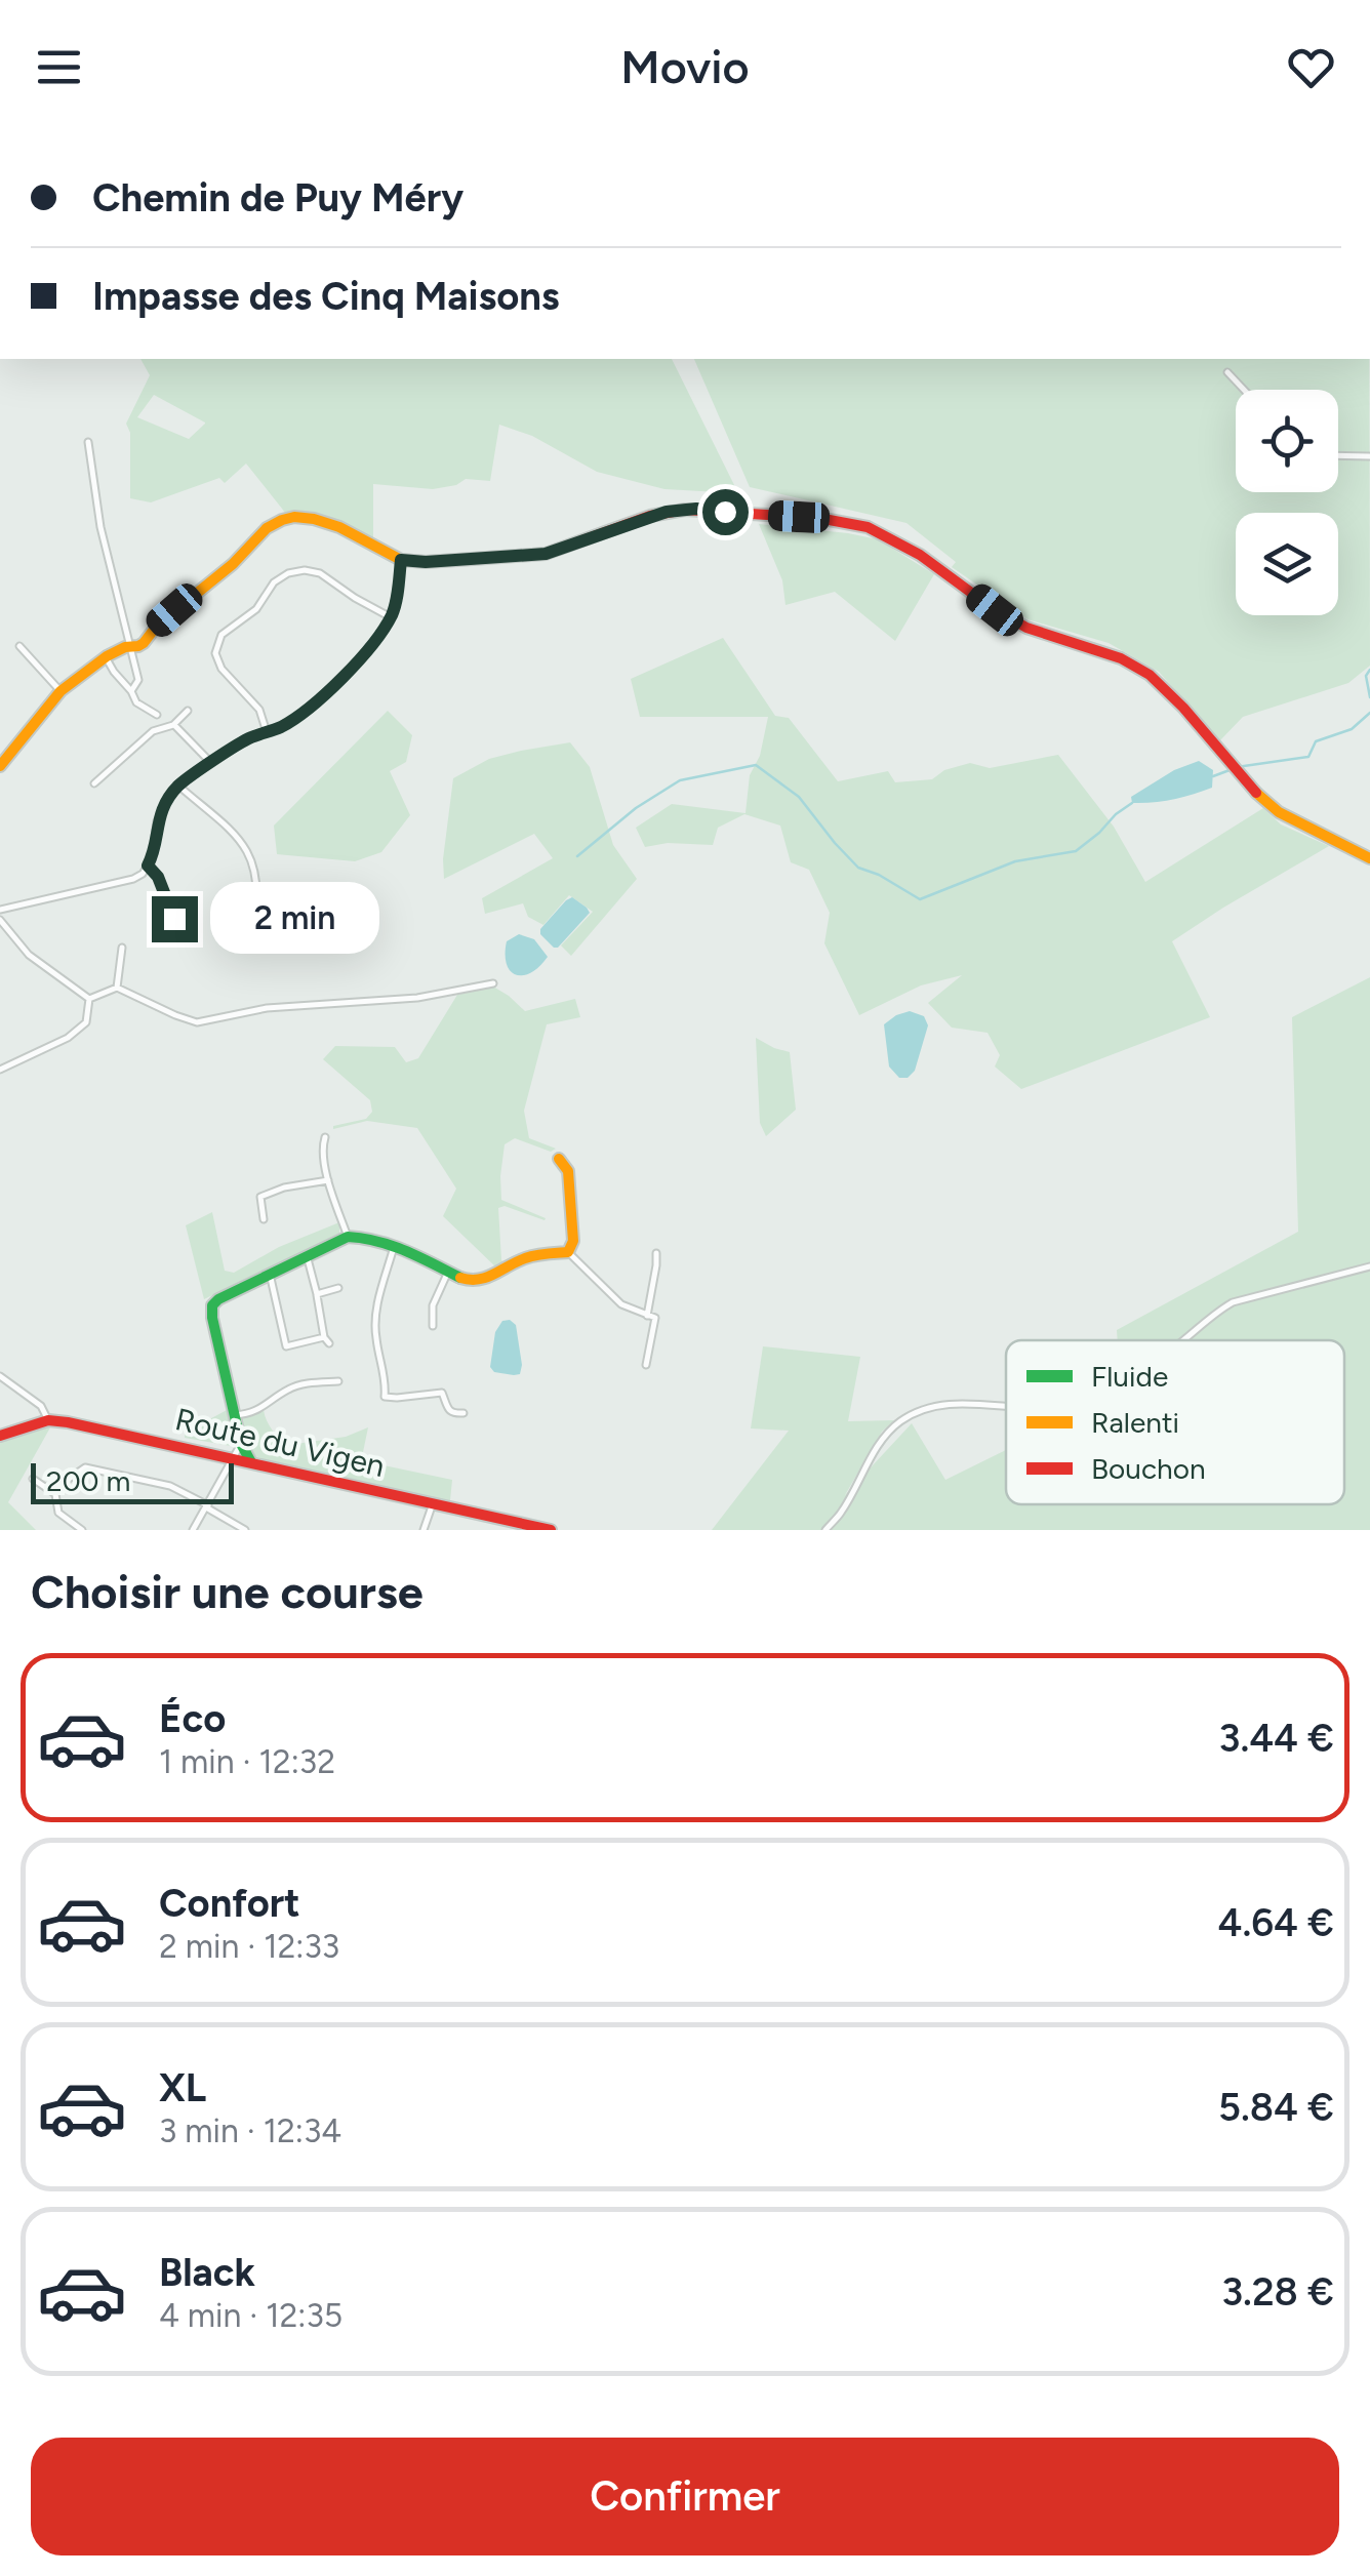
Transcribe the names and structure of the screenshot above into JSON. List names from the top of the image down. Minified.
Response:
{"streets":{"street":["Route du Vigen"]},"legend":["Fluide","Ralenti","Bouchon"],"scale_bar":"200 m","page":{"header":"Movio","banner":["Chemin de Puy Méry","Impasse des Cinq Maisons"],"bubble":"2 min","scale":"200 m","heading":"Choisir une course","list":[{"name":"Éco","note":"1 min · 12:32","value":"3.44 €"},{"name":"Confort","note":"2 min · 12:33","value":"4.64 €"},{"name":"XL","note":"3 min · 12:34","value":"5.84 €"},{"name":"Black","note":"4 min · 12:35","value":"3.28 €"}],"buttons":"Confirmer"}}
